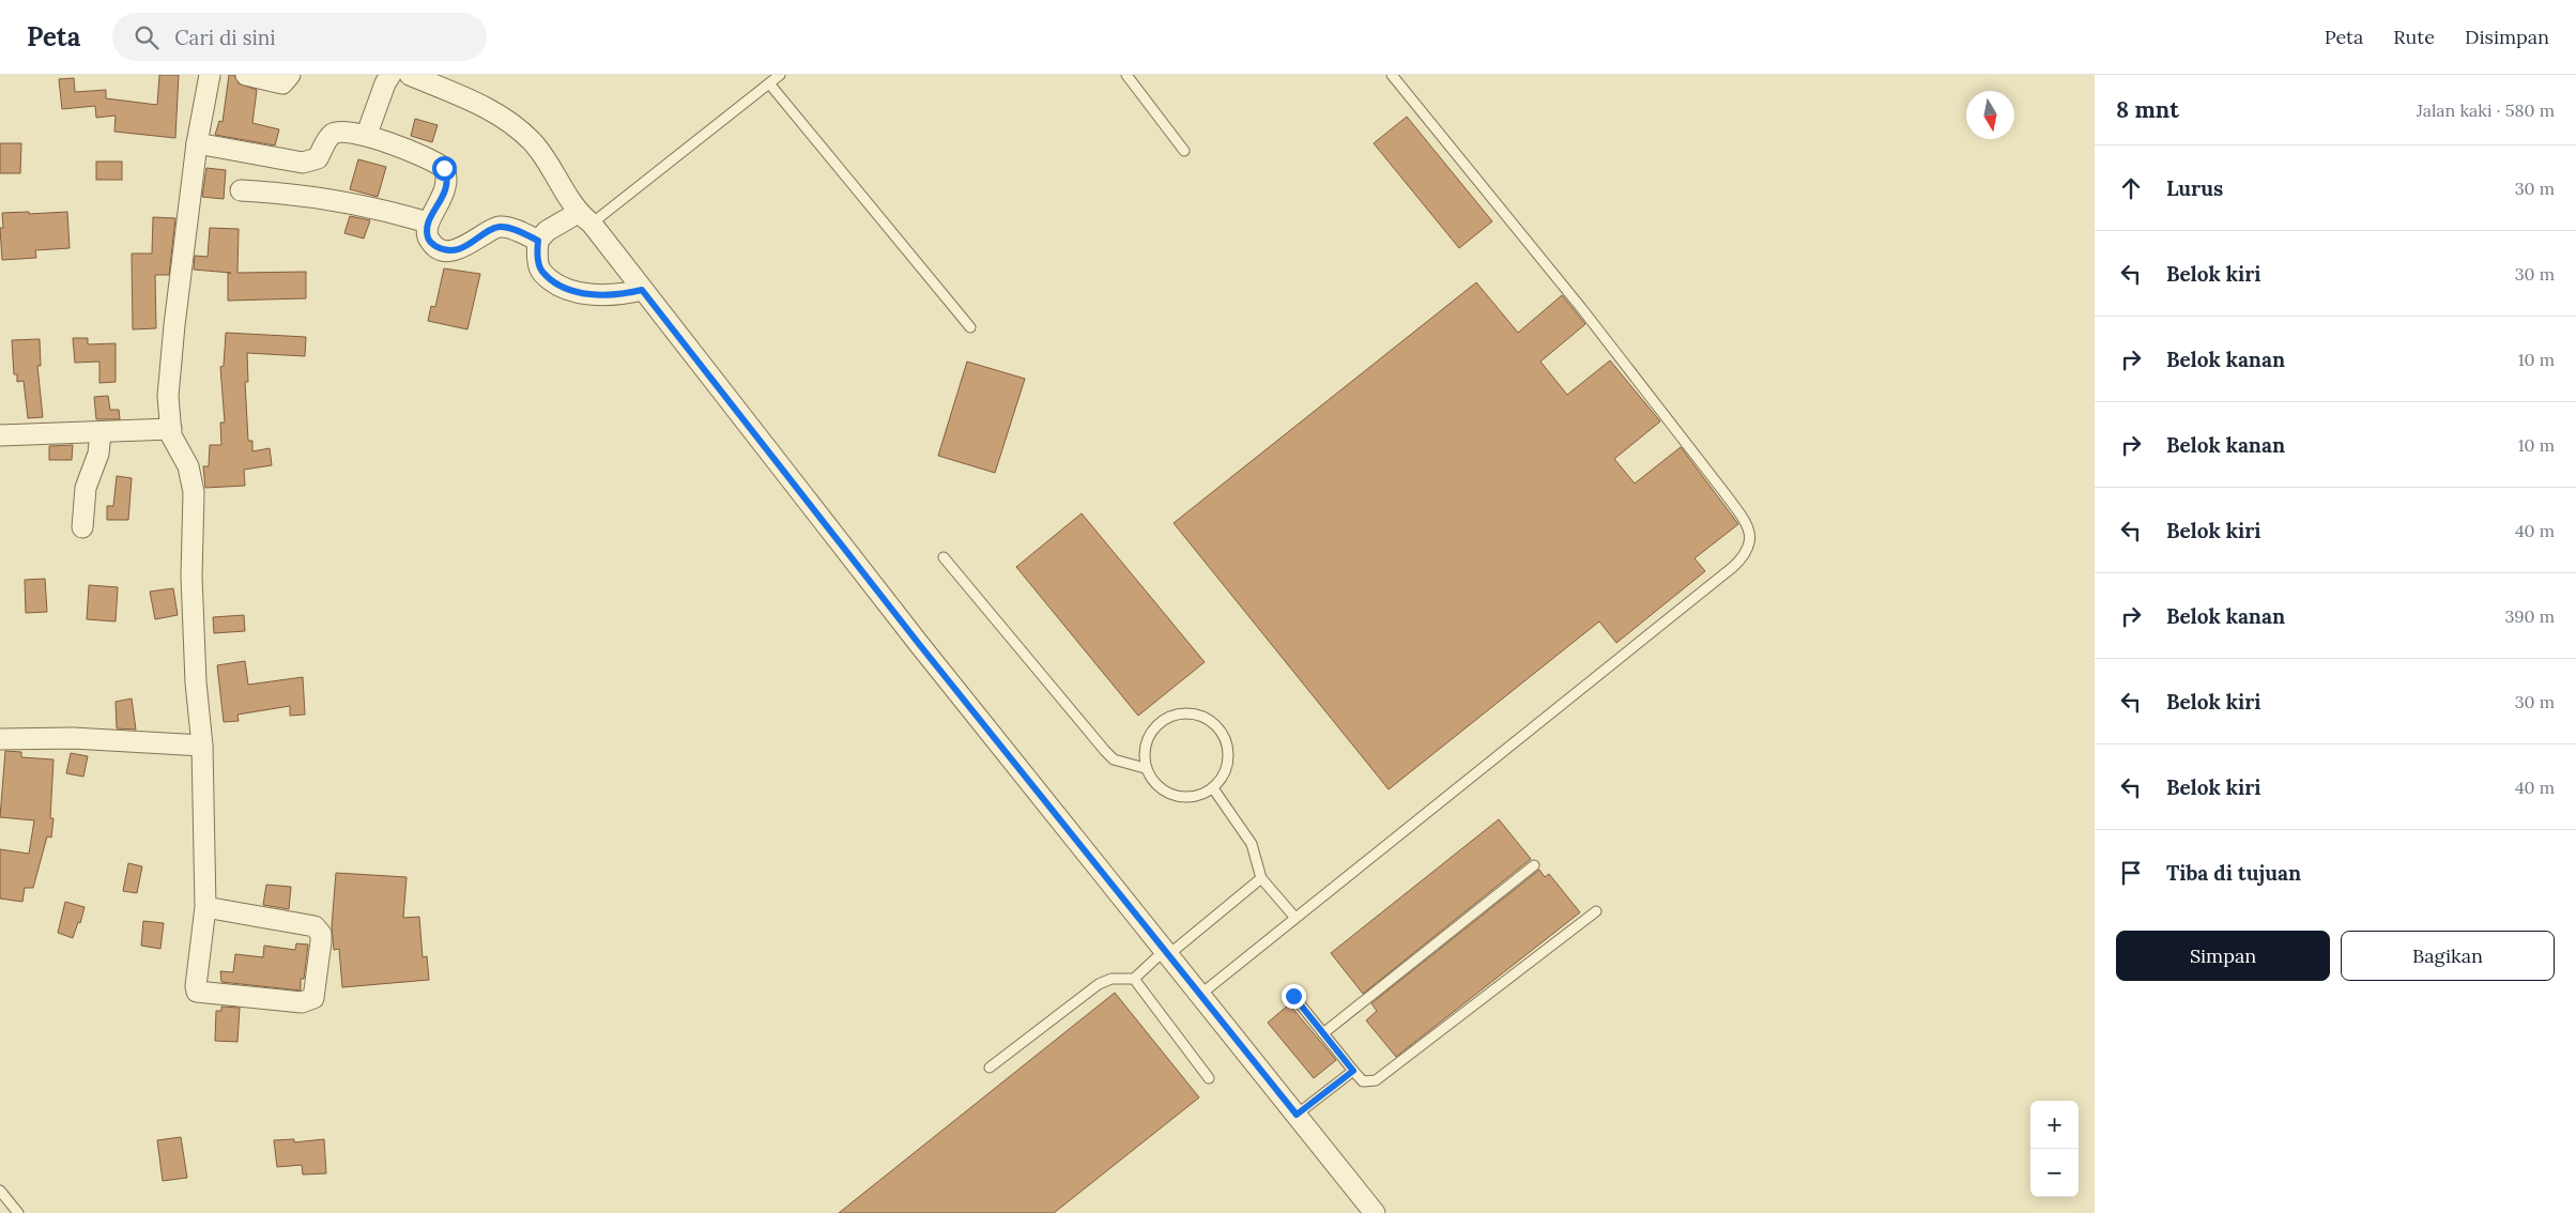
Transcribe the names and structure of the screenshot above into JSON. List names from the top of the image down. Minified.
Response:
{"north":"bottom","page":{"header":"Peta","search":"Cari di sini","nav":["Peta","Rute","Disimpan"],"heading":["8 mnt","Jalan kaki · 580 m"],"list":[["Lurus","30 m"],["Belok kiri","30 m"],["Belok kanan","10 m"],["Belok kanan","10 m"],["Belok kiri","40 m"],["Belok kanan","390 m"],["Belok kiri","30 m"],["Belok kiri","40 m"],"Tiba di tujuan"],"buttons":["Simpan","Bagikan"],"map_buttons":["+","−"]}}
